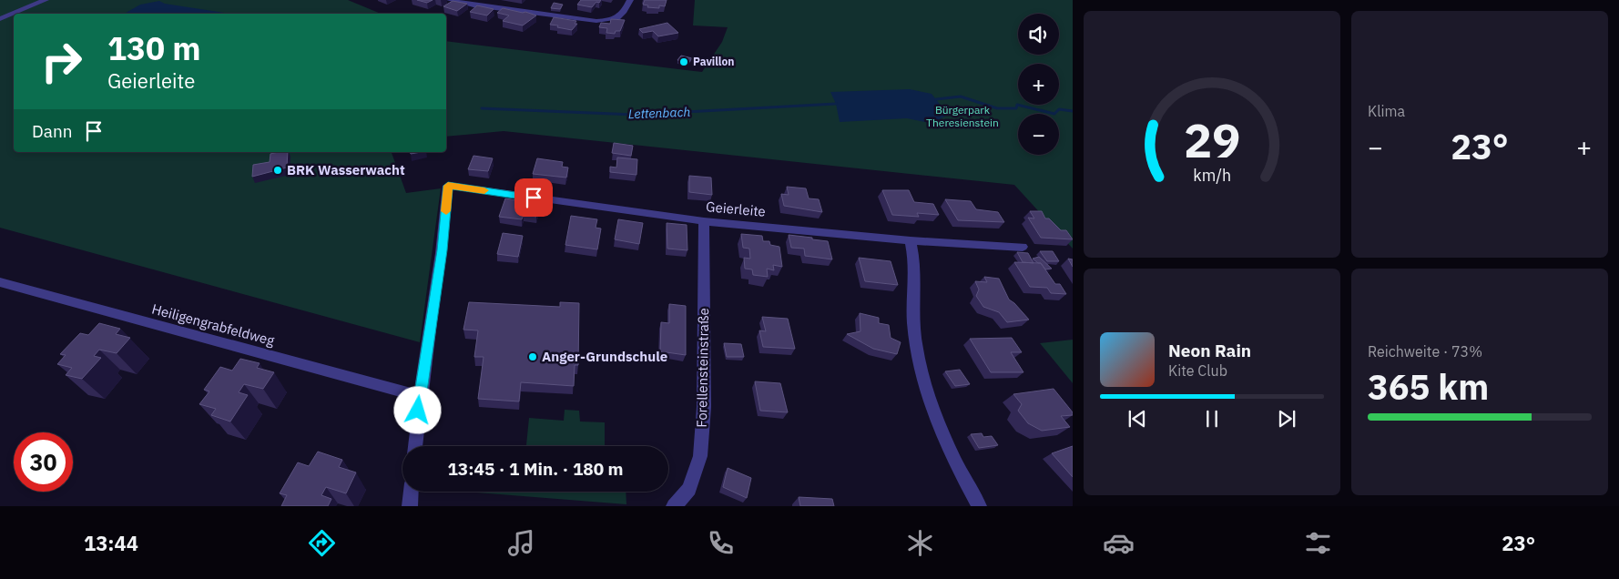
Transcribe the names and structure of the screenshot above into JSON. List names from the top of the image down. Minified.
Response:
{"streets":{"street":["Geierleite","Heiligengrabfeldweg","Forellensteinstraße"]},"crossings":[["Geierleite","Heiligengrabfeldweg"],["Geierleite","Forellensteinstraße"]],"water":["Lettenbach"],"parks":["Bürgerpark Theresienstein"],"places":["Pavillon","BRK Wasserwacht","Anger-Grundschule"],"page":{"tile":["Klima",["Reichweite · 73%","365 km"]],"map_buttons":["+","−"],"turn":["130 m","Geierleite"],"then":"Dann","heat":["−","23°","+"],"song":["Neon Rain","Kite Club"],"limit":"30","trip":"13:45 · 1 Min. · 180 m","tabs":["13:44","23°"],"gauge":["29","km/h"]}}
